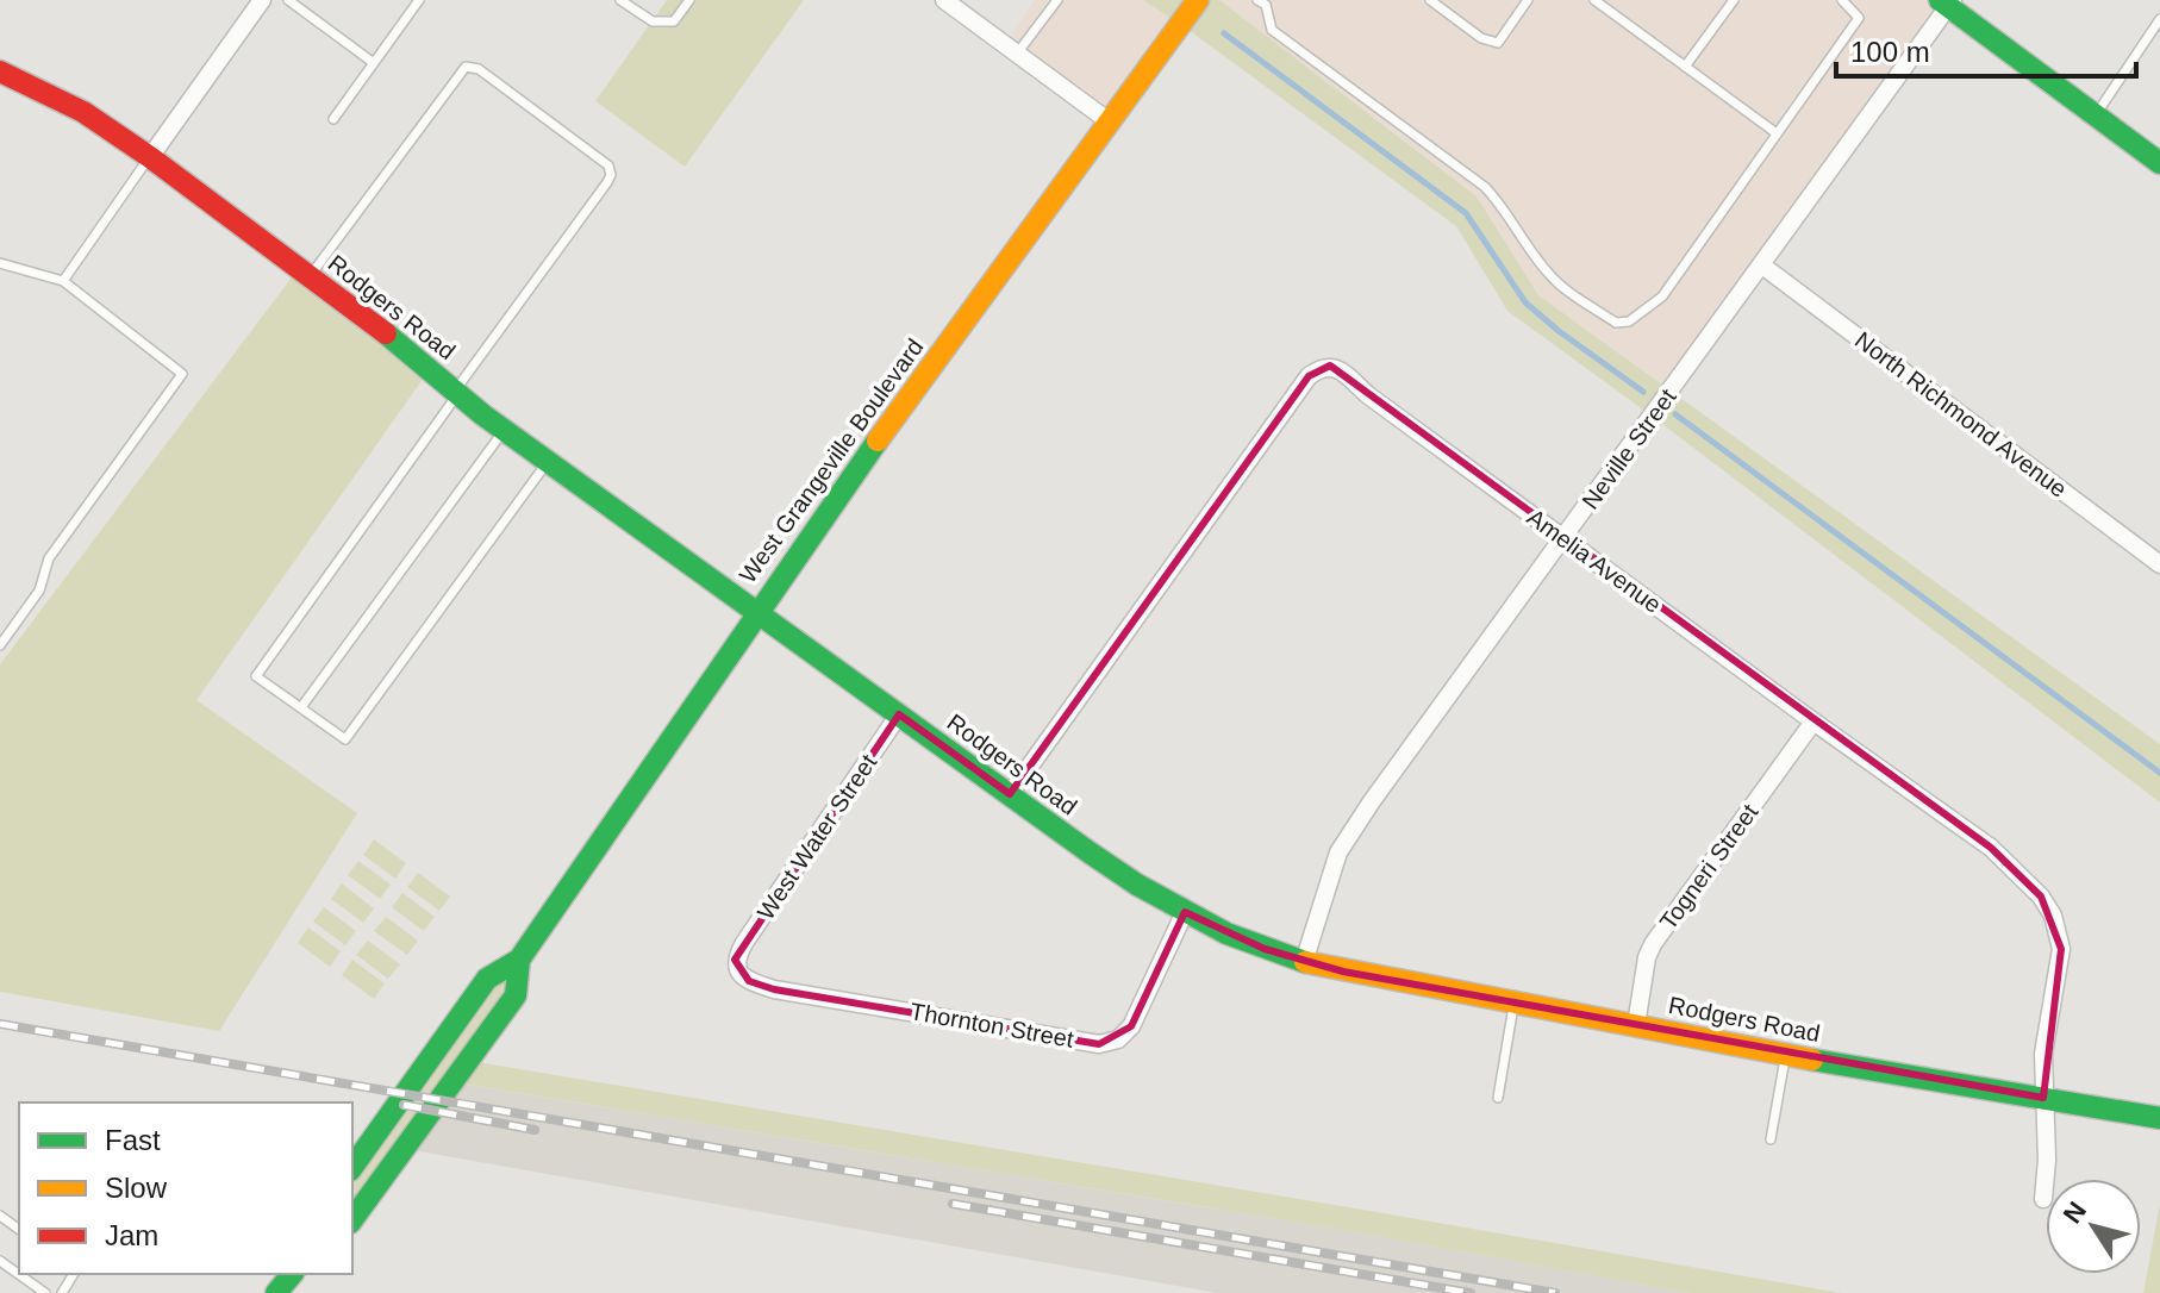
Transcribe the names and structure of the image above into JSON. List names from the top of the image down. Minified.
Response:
{"streets":{"street":["Rodgers Road","North Richmond Avenue","Neville Street","West Grangeville Boulevard","Amelia Avenue","West Water Street","Togneri Street","Thornton Street"]},"crossings":[["Rodgers Road","Neville Street"],["Rodgers Road","West Grangeville Boulevard"],["Rodgers Road","Amelia Avenue"],["Rodgers Road","West Water Street"],["Rodgers Road","Togneri Street"],["Rodgers Road","Thornton Street"],["North Richmond Avenue","Neville Street"],["Neville Street","Amelia Avenue"],["Amelia Avenue","Togneri Street"],["West Water Street","Thornton Street"]],"legend":["Fast","Slow","Jam"],"scale_bar":"100 m","north":"top left"}
